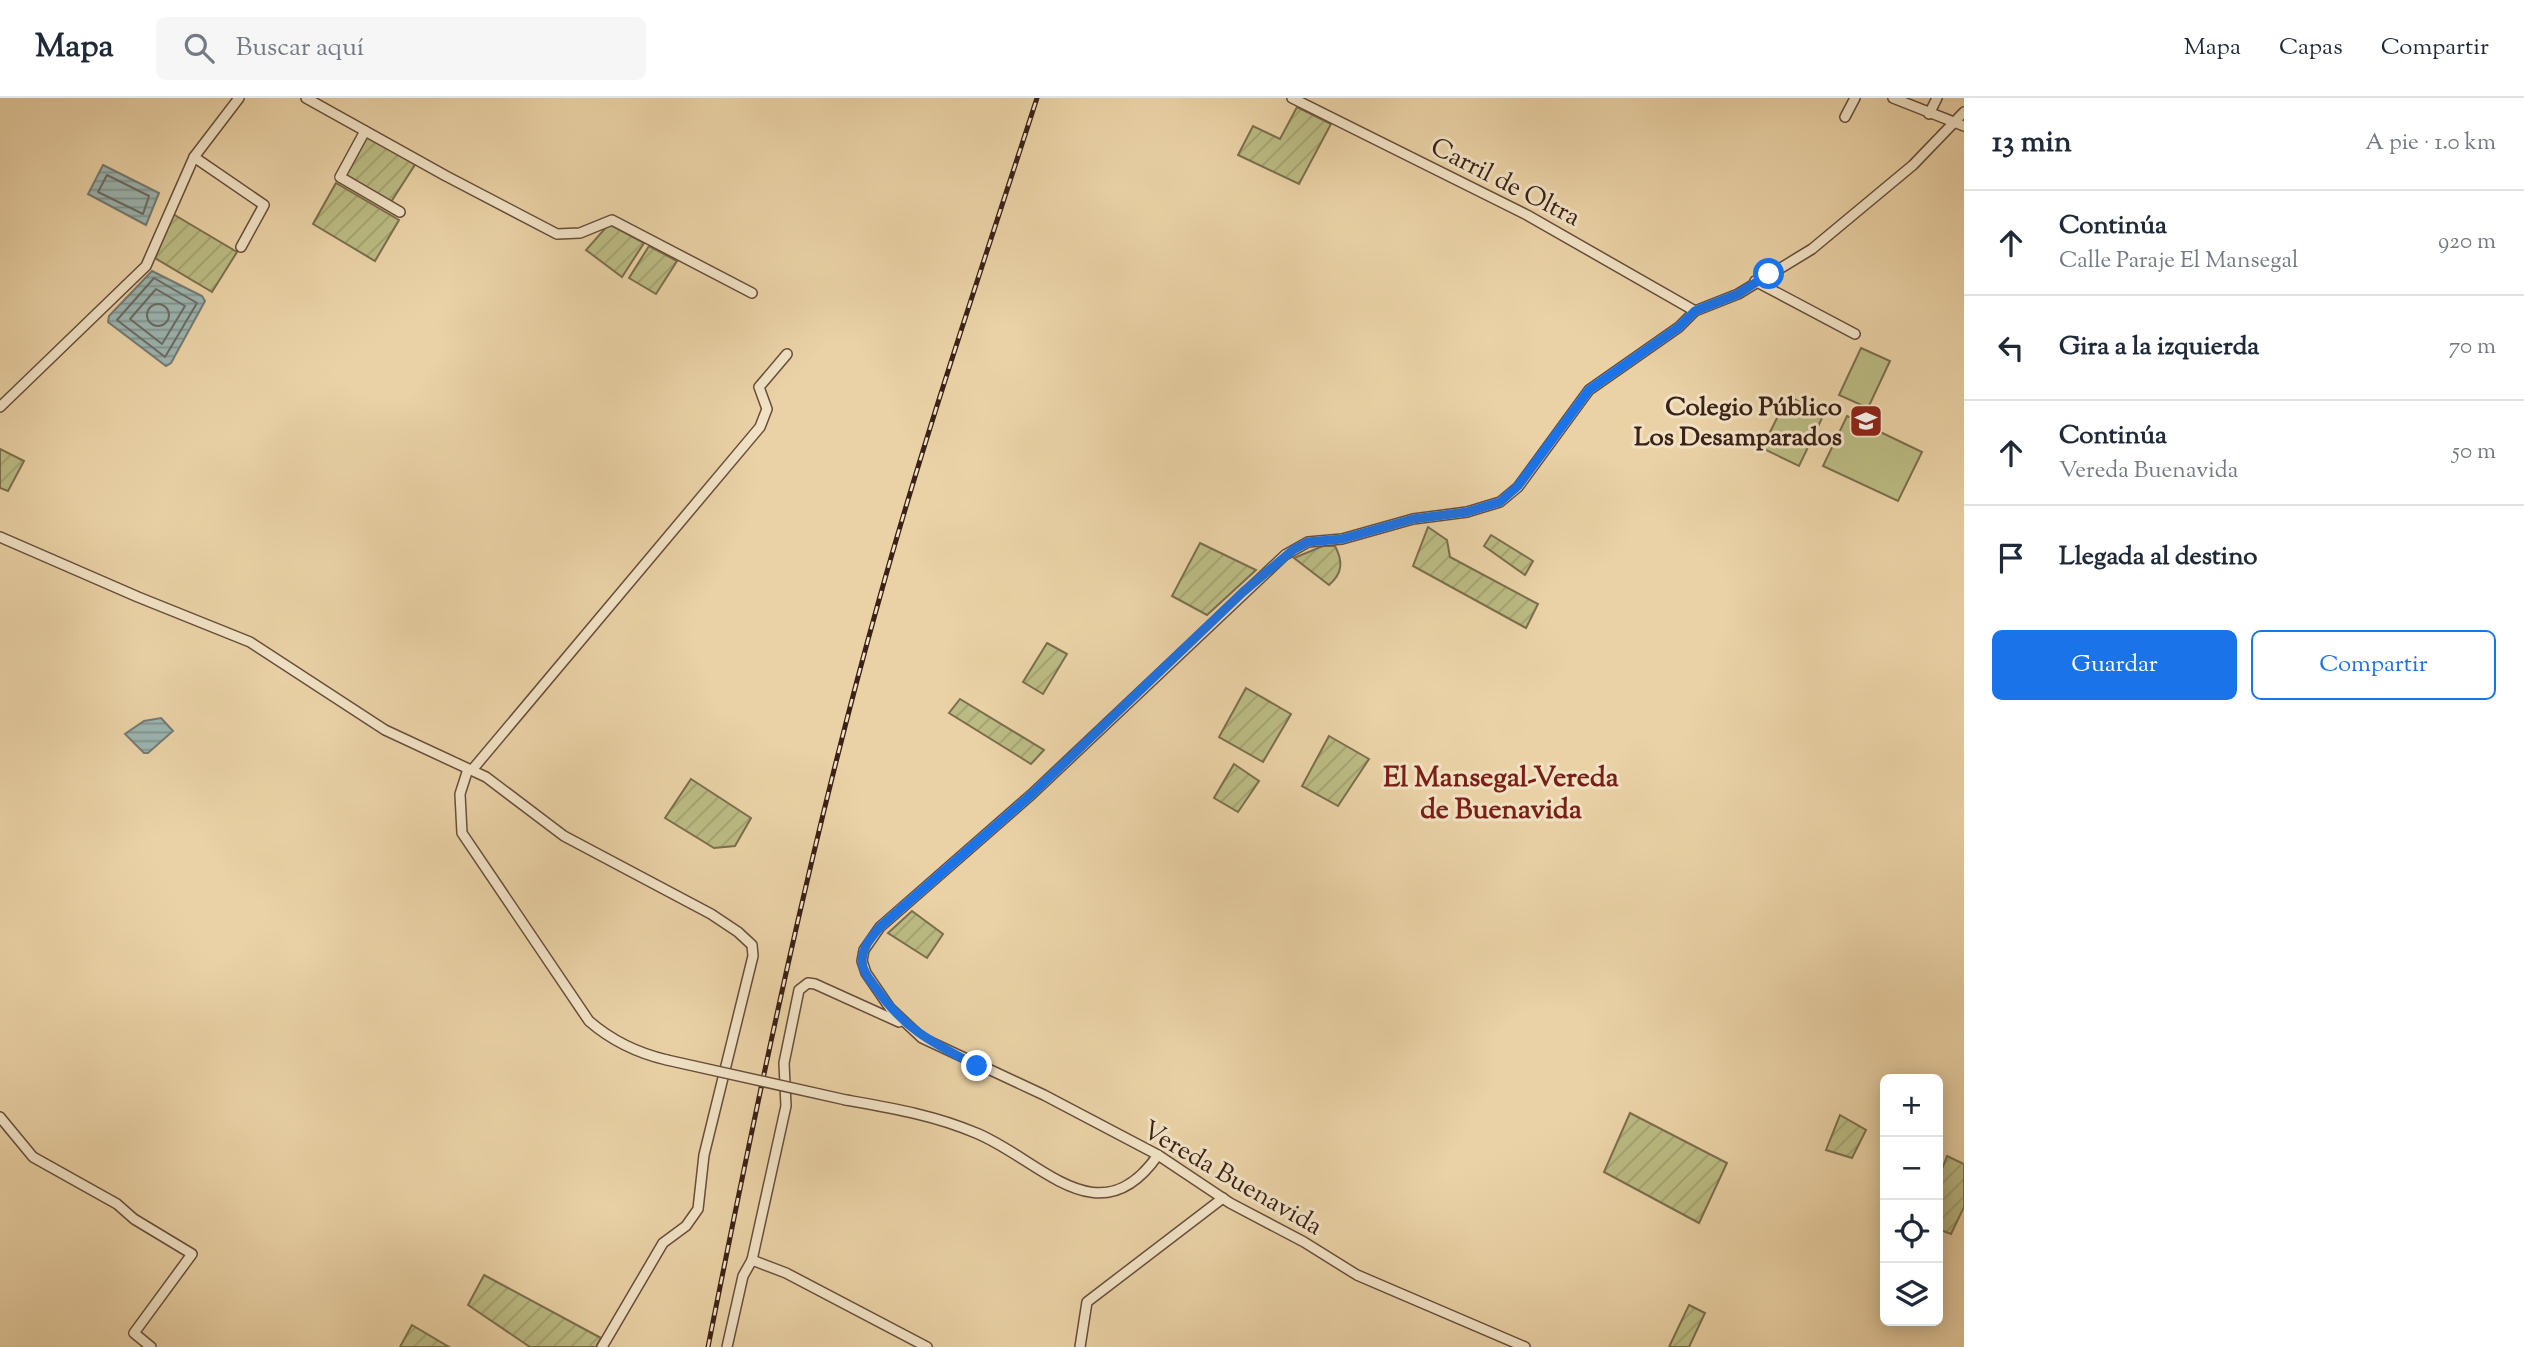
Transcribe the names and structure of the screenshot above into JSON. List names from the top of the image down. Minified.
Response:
{"streets":{"street":["Carril de Oltra","Vereda Buenavida"]},"districts":["El Mansegal-Vereda de Buenavida"],"places":{"school or university":["Colegio Público Los Desamparados"]},"page":{"header":"Mapa","search":"Buscar aquí","nav":["Mapa","Capas","Compartir"],"heading":["13 min","A pie · 1.0 km"],"list":[["Continúa","Calle Paraje El Mansegal","920 m"],["Gira a la izquierda","70 m"],["Continúa","Vereda Buenavida","50 m"],"Llegada al destino"],"buttons":["Guardar","Compartir"],"map_buttons":["+","−"]}}
